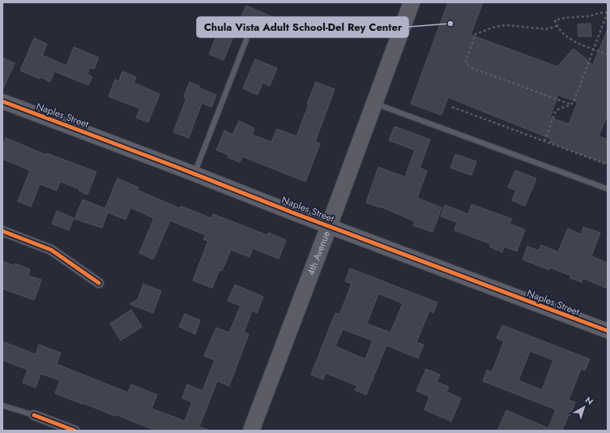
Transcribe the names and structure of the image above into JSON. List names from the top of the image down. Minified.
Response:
{"streets":{"main road":["4th Avenue"],"street":["Naples Street"]},"crossings":[["Naples Street","4th Avenue"]],"places":["Chula Vista Adult School-Del Rey Center"],"north":"top right"}
